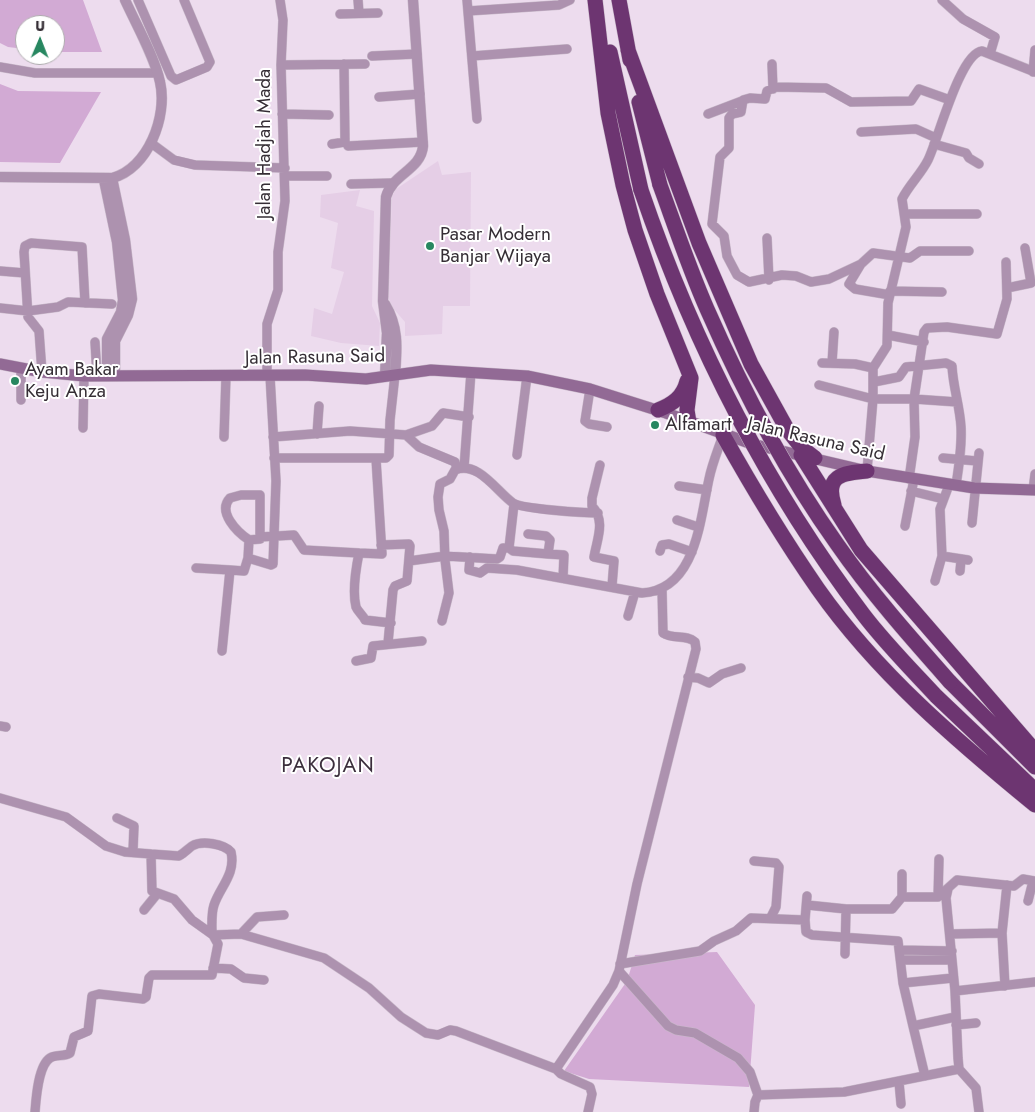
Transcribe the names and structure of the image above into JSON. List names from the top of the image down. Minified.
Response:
{"streets":{"main road":["Jalan Rasuna Said"],"street":["Jalan Hadjah Mada"]},"crossings":[["Jalan Hadjah Mada","Jalan Rasuna Said"]],"districts":["PAKOJAN"],"places":["Pasar Modern Banjar Wijaya","Ayam Bakar Keju Anza","Alfamart"],"north":"top"}
